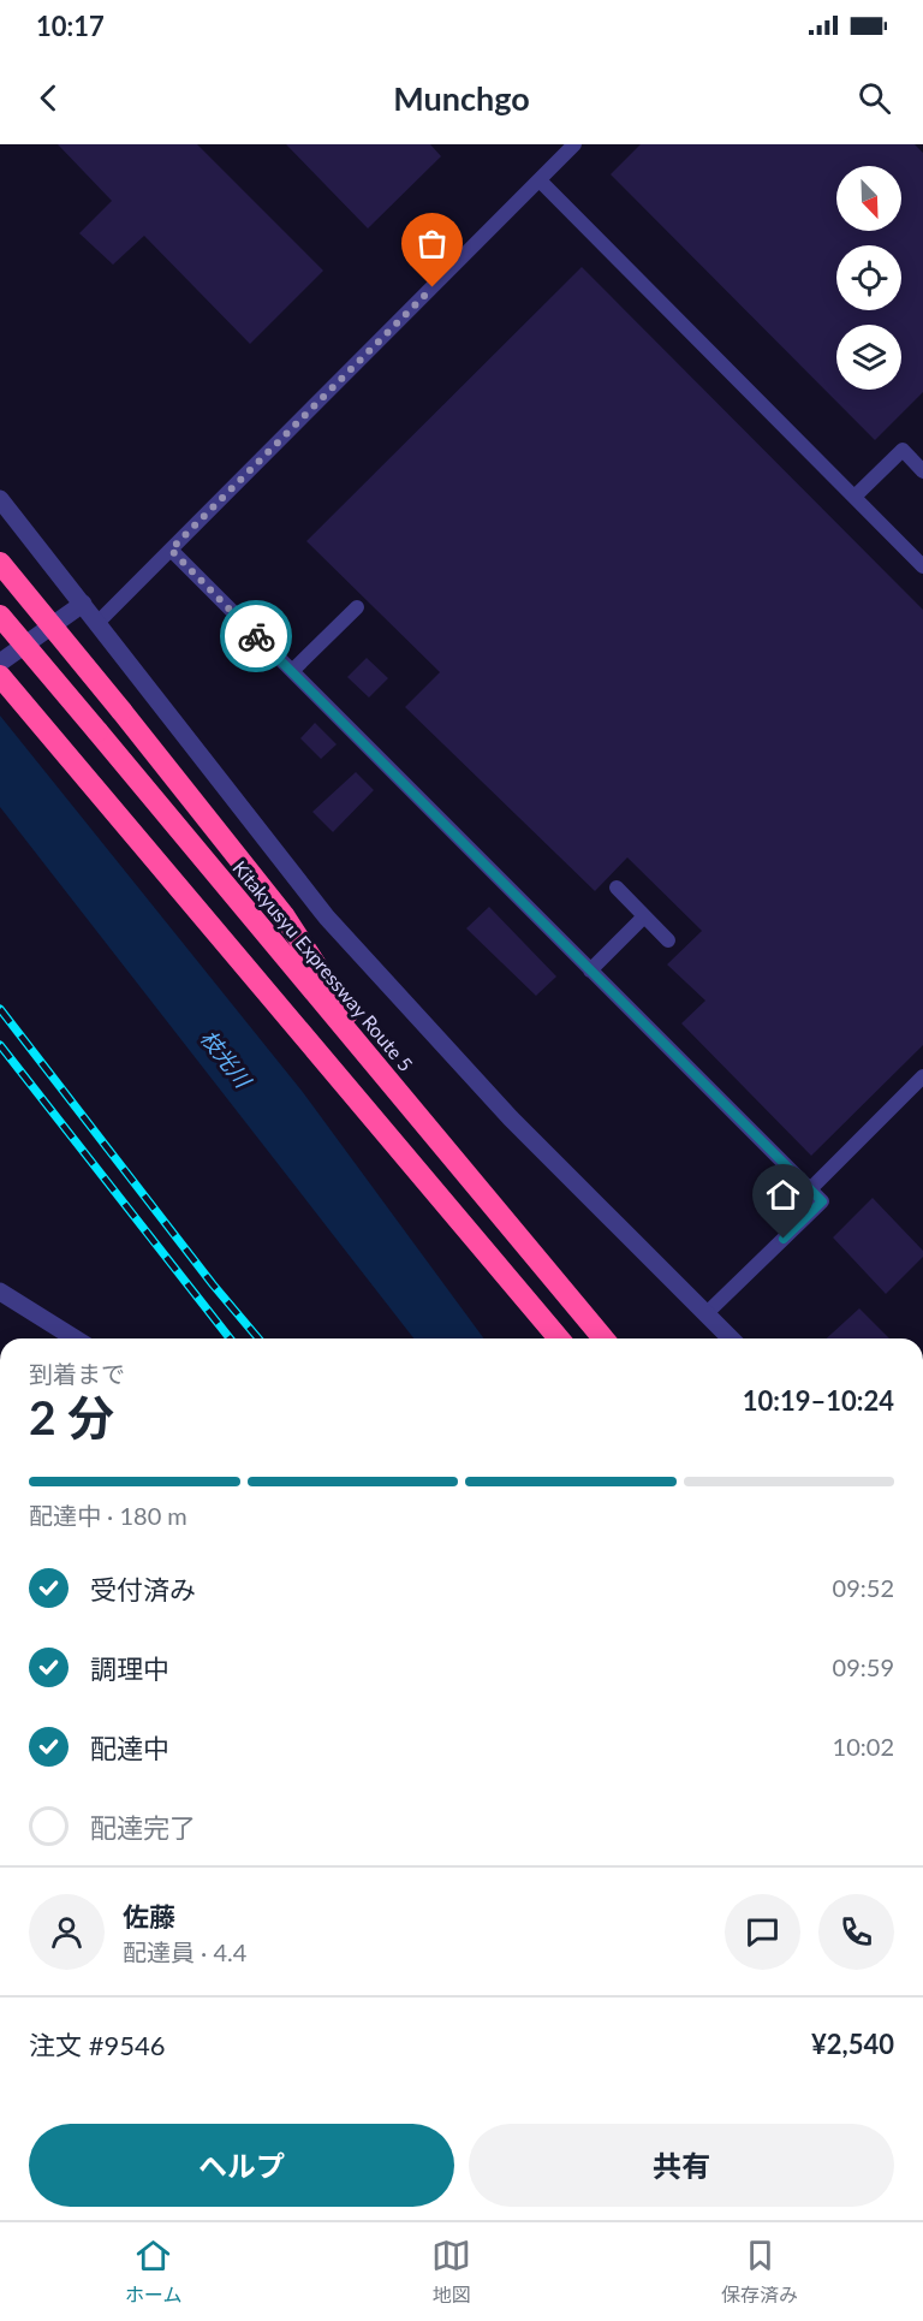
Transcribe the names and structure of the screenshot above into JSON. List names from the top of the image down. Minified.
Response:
{"streets":{"highway":["Kitakyusyu Expressway Route 5"]},"water":["枝光川"],"north":"bottom right","page":{"status":"10:17","header":"Munchgo","heading":["2 分","到着まで","10:19–10:24"],"panel":["佐藤","配達員 · 4.4","注文 #9546","¥2,540"],"bar":"配達中 · 180 m","list":[["受付済み","09:52"],["調理中","09:59"],["配達中","10:02"],"配達完了"],"buttons":["ヘルプ","共有"],"tabs":["ホーム","地図","保存済み"]}}
